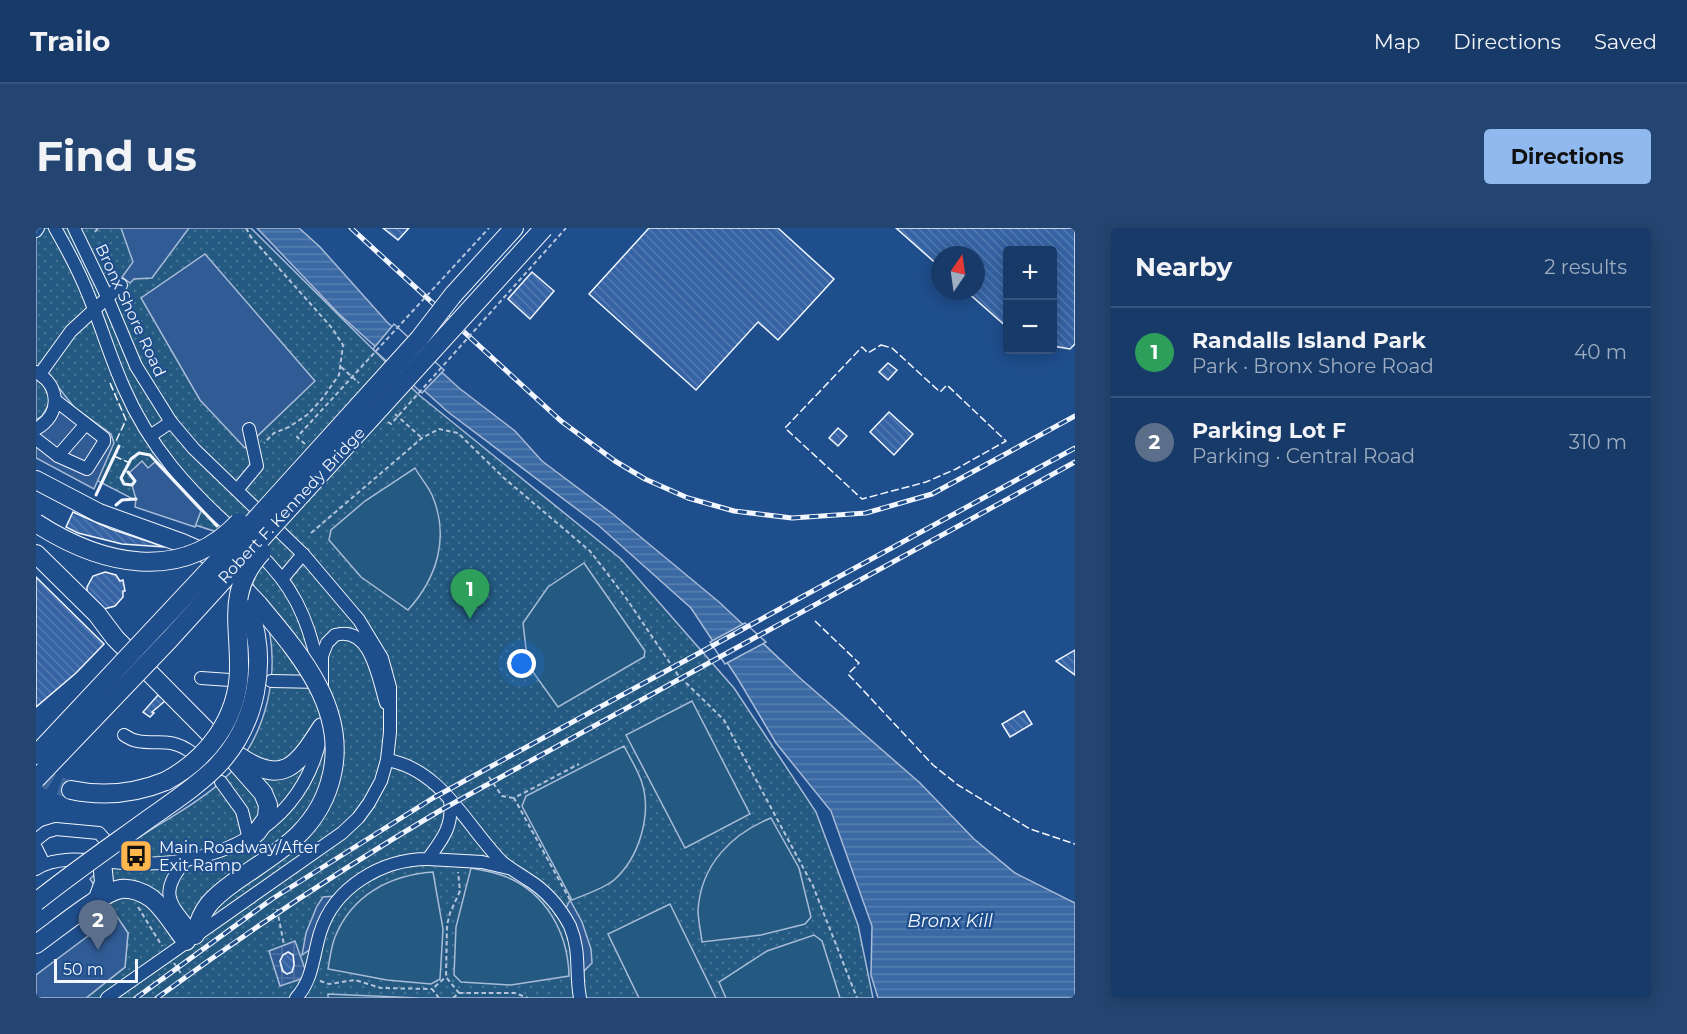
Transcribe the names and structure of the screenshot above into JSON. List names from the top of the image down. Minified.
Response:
{"streets":{"highway":["Robert F. Kennedy Bridge"],"street":["Bronx Shore Road"]},"water":["Bronx Kill"],"places":{"bus stop":["Main Roadway/After Exit Ramp"]},"scale_bar":"50 m","north":"top","page":{"header":"Trailo","nav":["Map","Directions","Saved"],"buttons":"Directions","title":"Find us","heading":["Nearby","2 results"],"map_buttons":["+","−"],"list":[{"mark":"1","name":"Randalls Island Park","note":"Park · Bronx Shore Road","value":"40 m"},{"mark":"2","name":"Parking Lot F","note":"Parking · Central Road","value":"310 m"}],"pins":["1","2"],"scale":"50 m"}}
